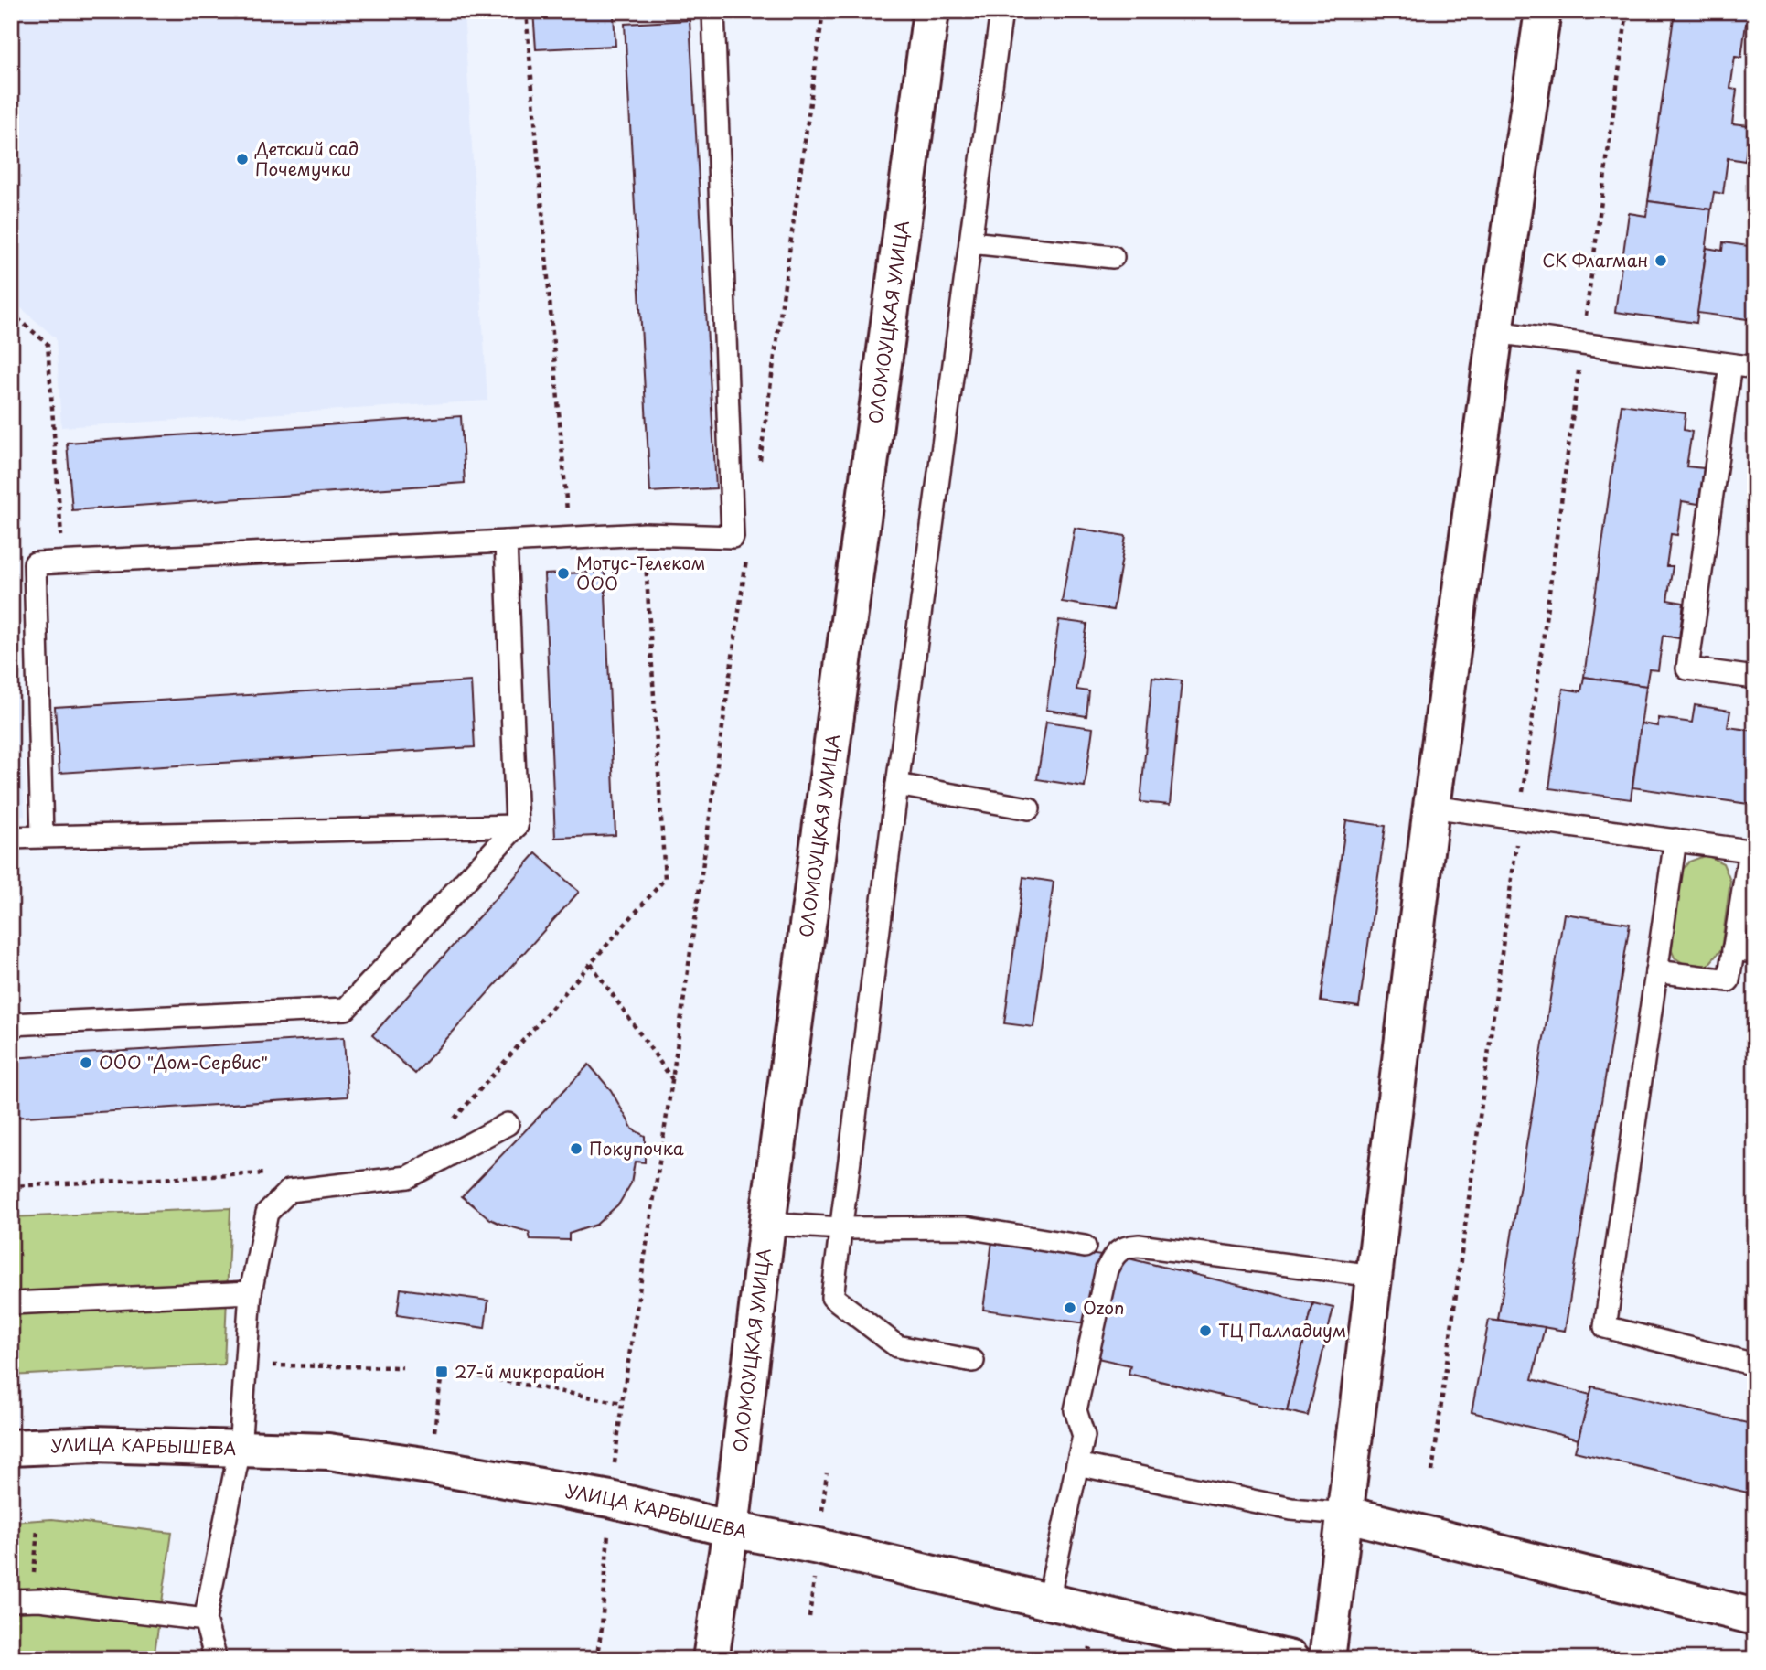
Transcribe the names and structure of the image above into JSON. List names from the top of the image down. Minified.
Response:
{"streets":{"street":["ОЛОМОУЦКАЯ УЛИЦА","УЛИЦА КАРБЫШЕВА"]},"crossings":[["ОЛОМОУЦКАЯ УЛИЦА","УЛИЦА КАРБЫШЕВА"]],"places":{"other":["Детский сад Почемучки","СК Флагман","Мотус-Телеком ООО","ООО \"Дом-Сервис\"","Покупочка","Ozon","ТЦ Палладиум"],"transit":["27-й микрорайон"]}}
